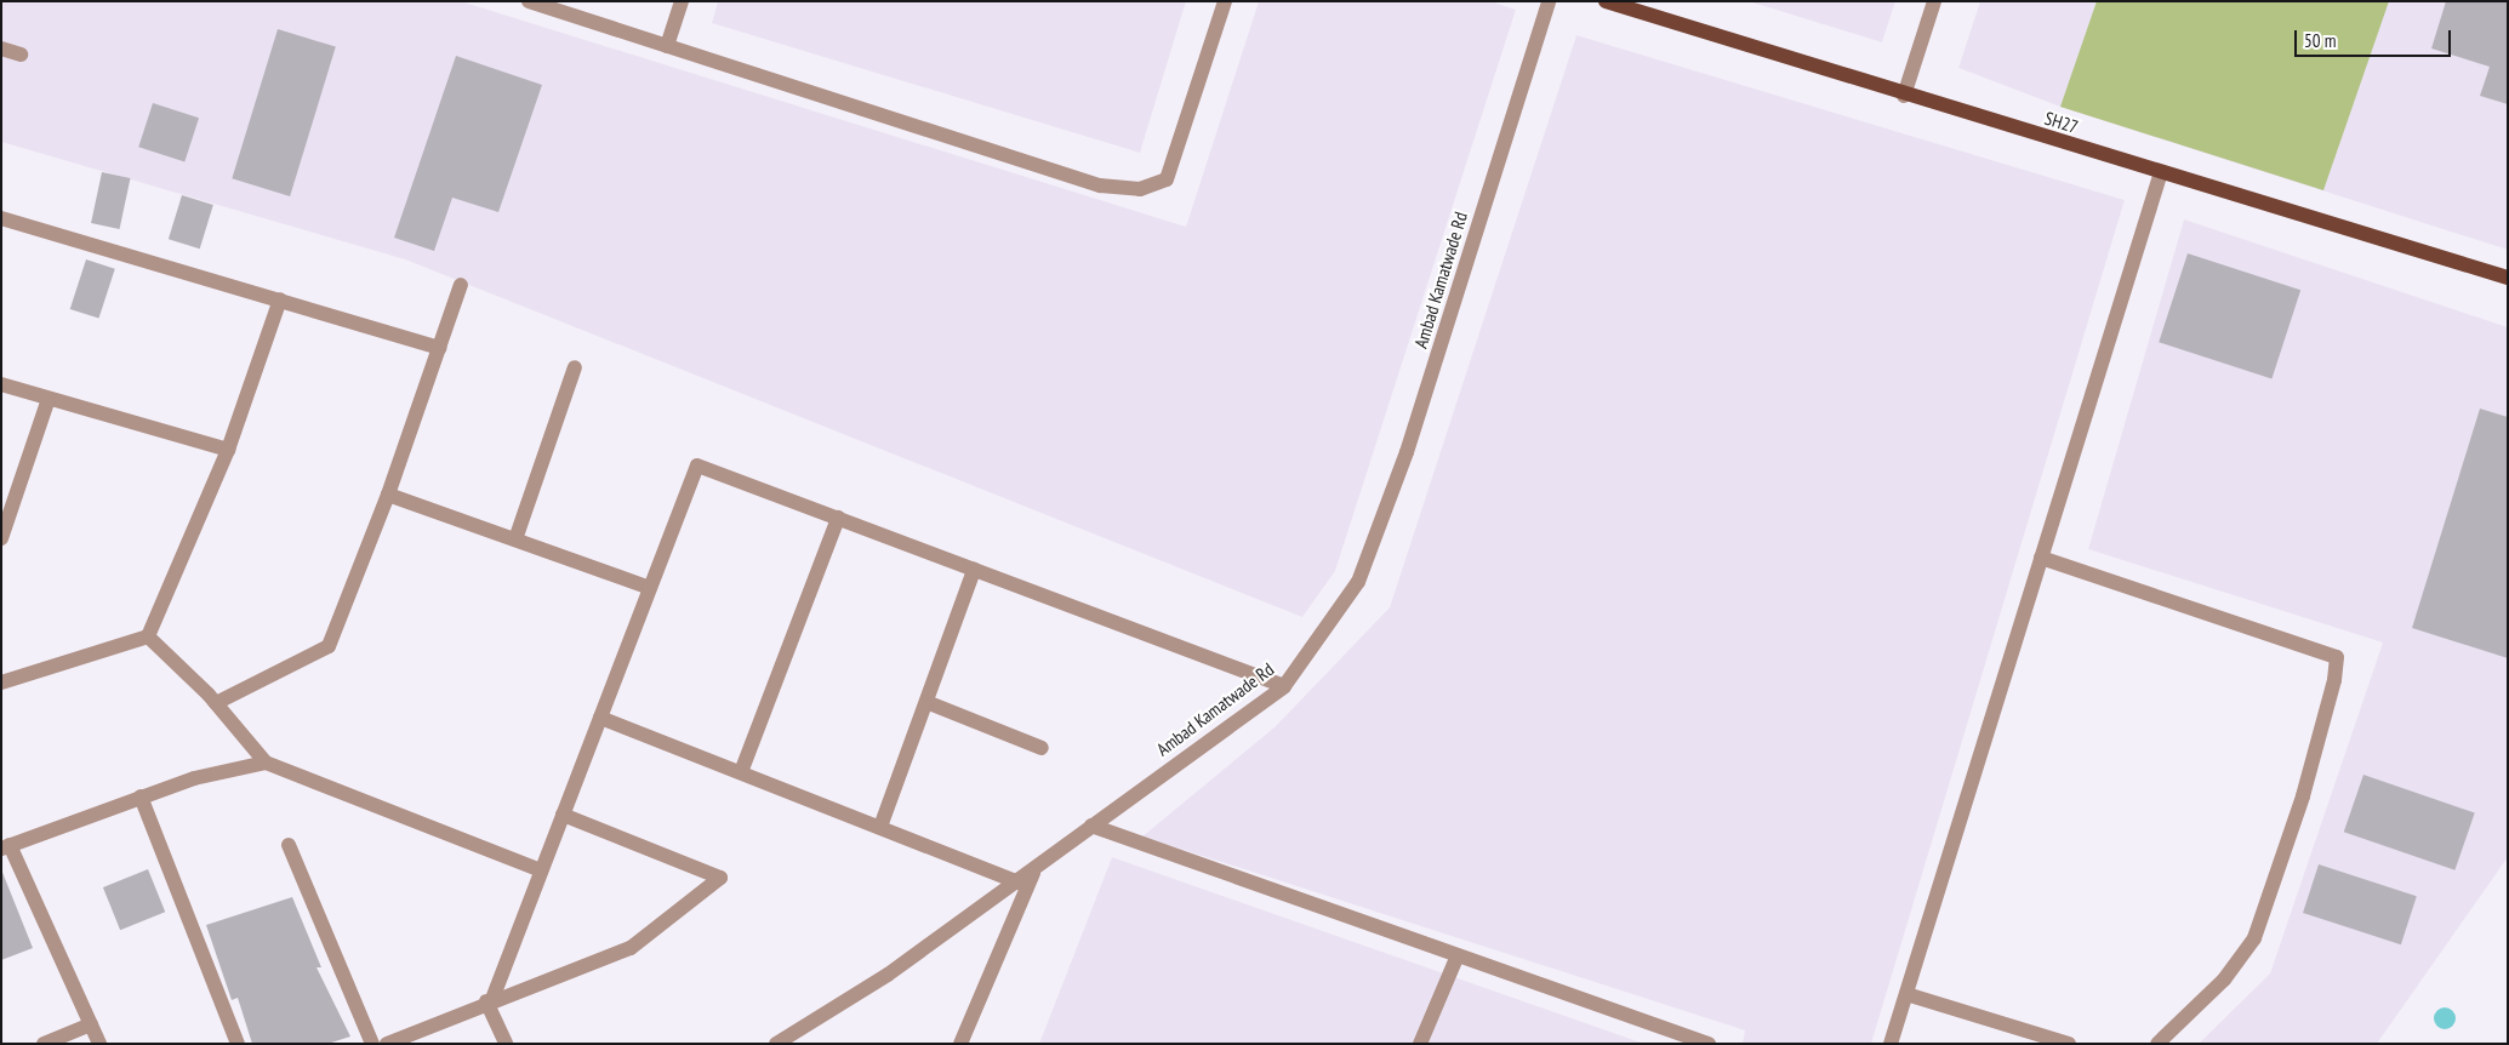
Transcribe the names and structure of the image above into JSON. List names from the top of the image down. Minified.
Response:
{"streets":{"main road":["SH27"],"street":["Ambad Kamatwade Rd"]},"scale_bar":"50 m"}
